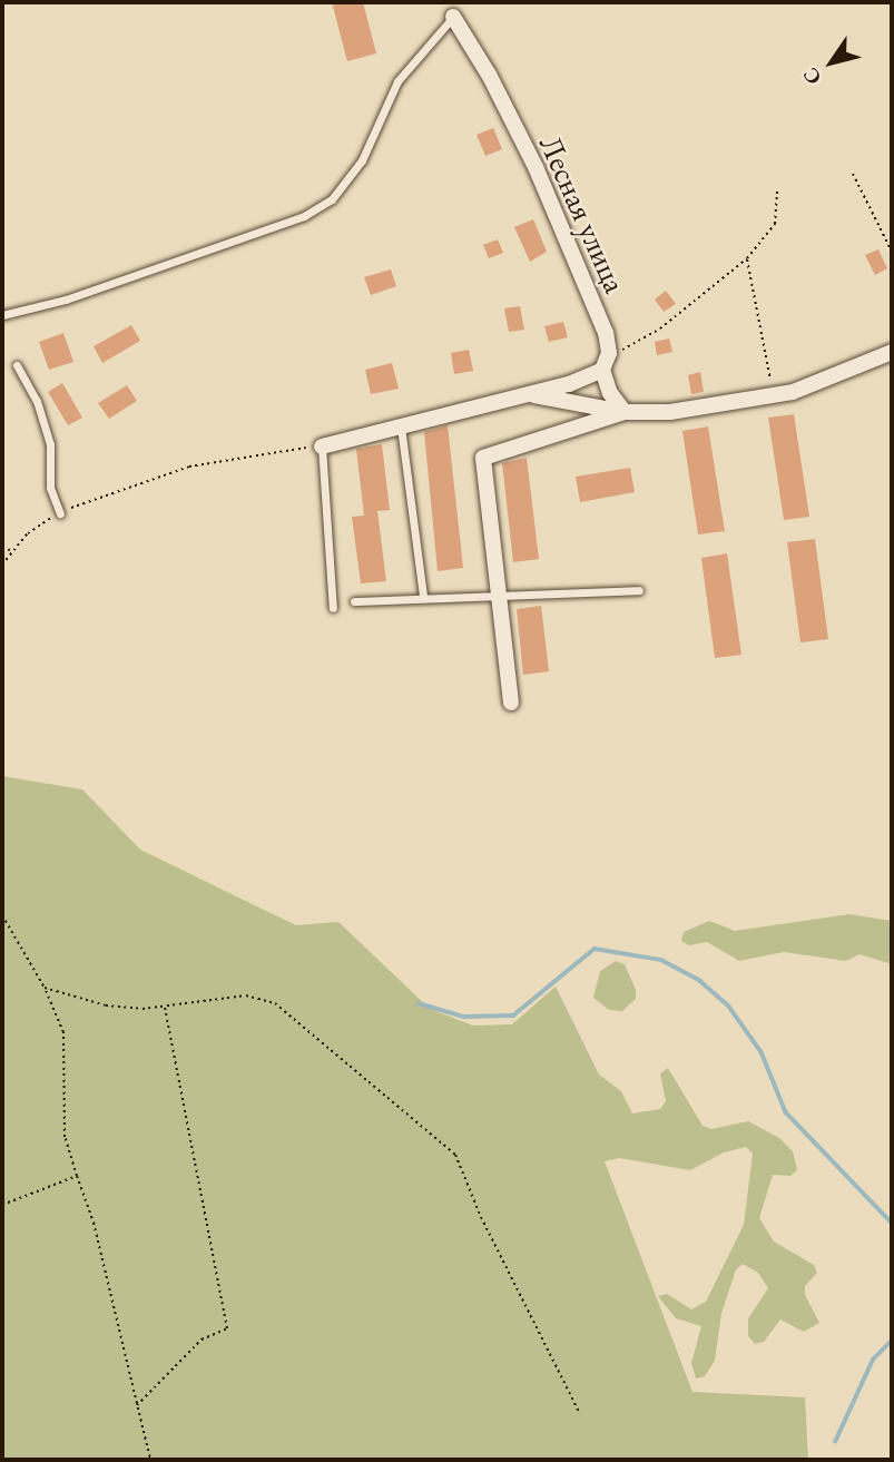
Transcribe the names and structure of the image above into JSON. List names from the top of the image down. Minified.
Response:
{"streets":{"street":["Лесная улица"]},"north":"bottom left"}
